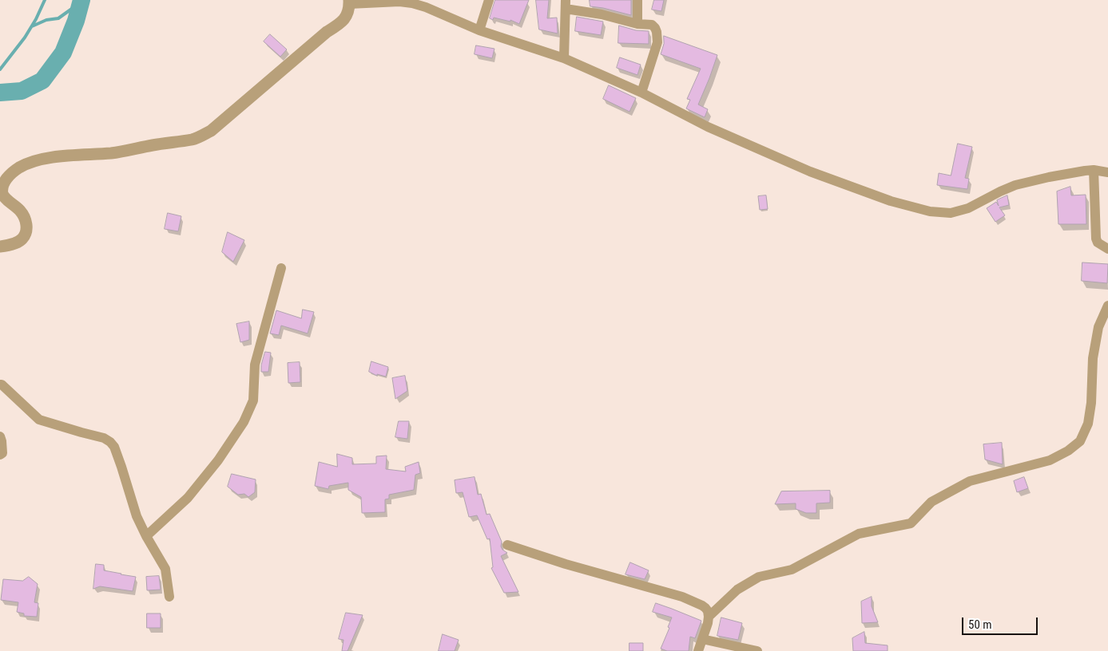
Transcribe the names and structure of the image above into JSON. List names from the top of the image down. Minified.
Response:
{"scale_bar":"50 m"}
